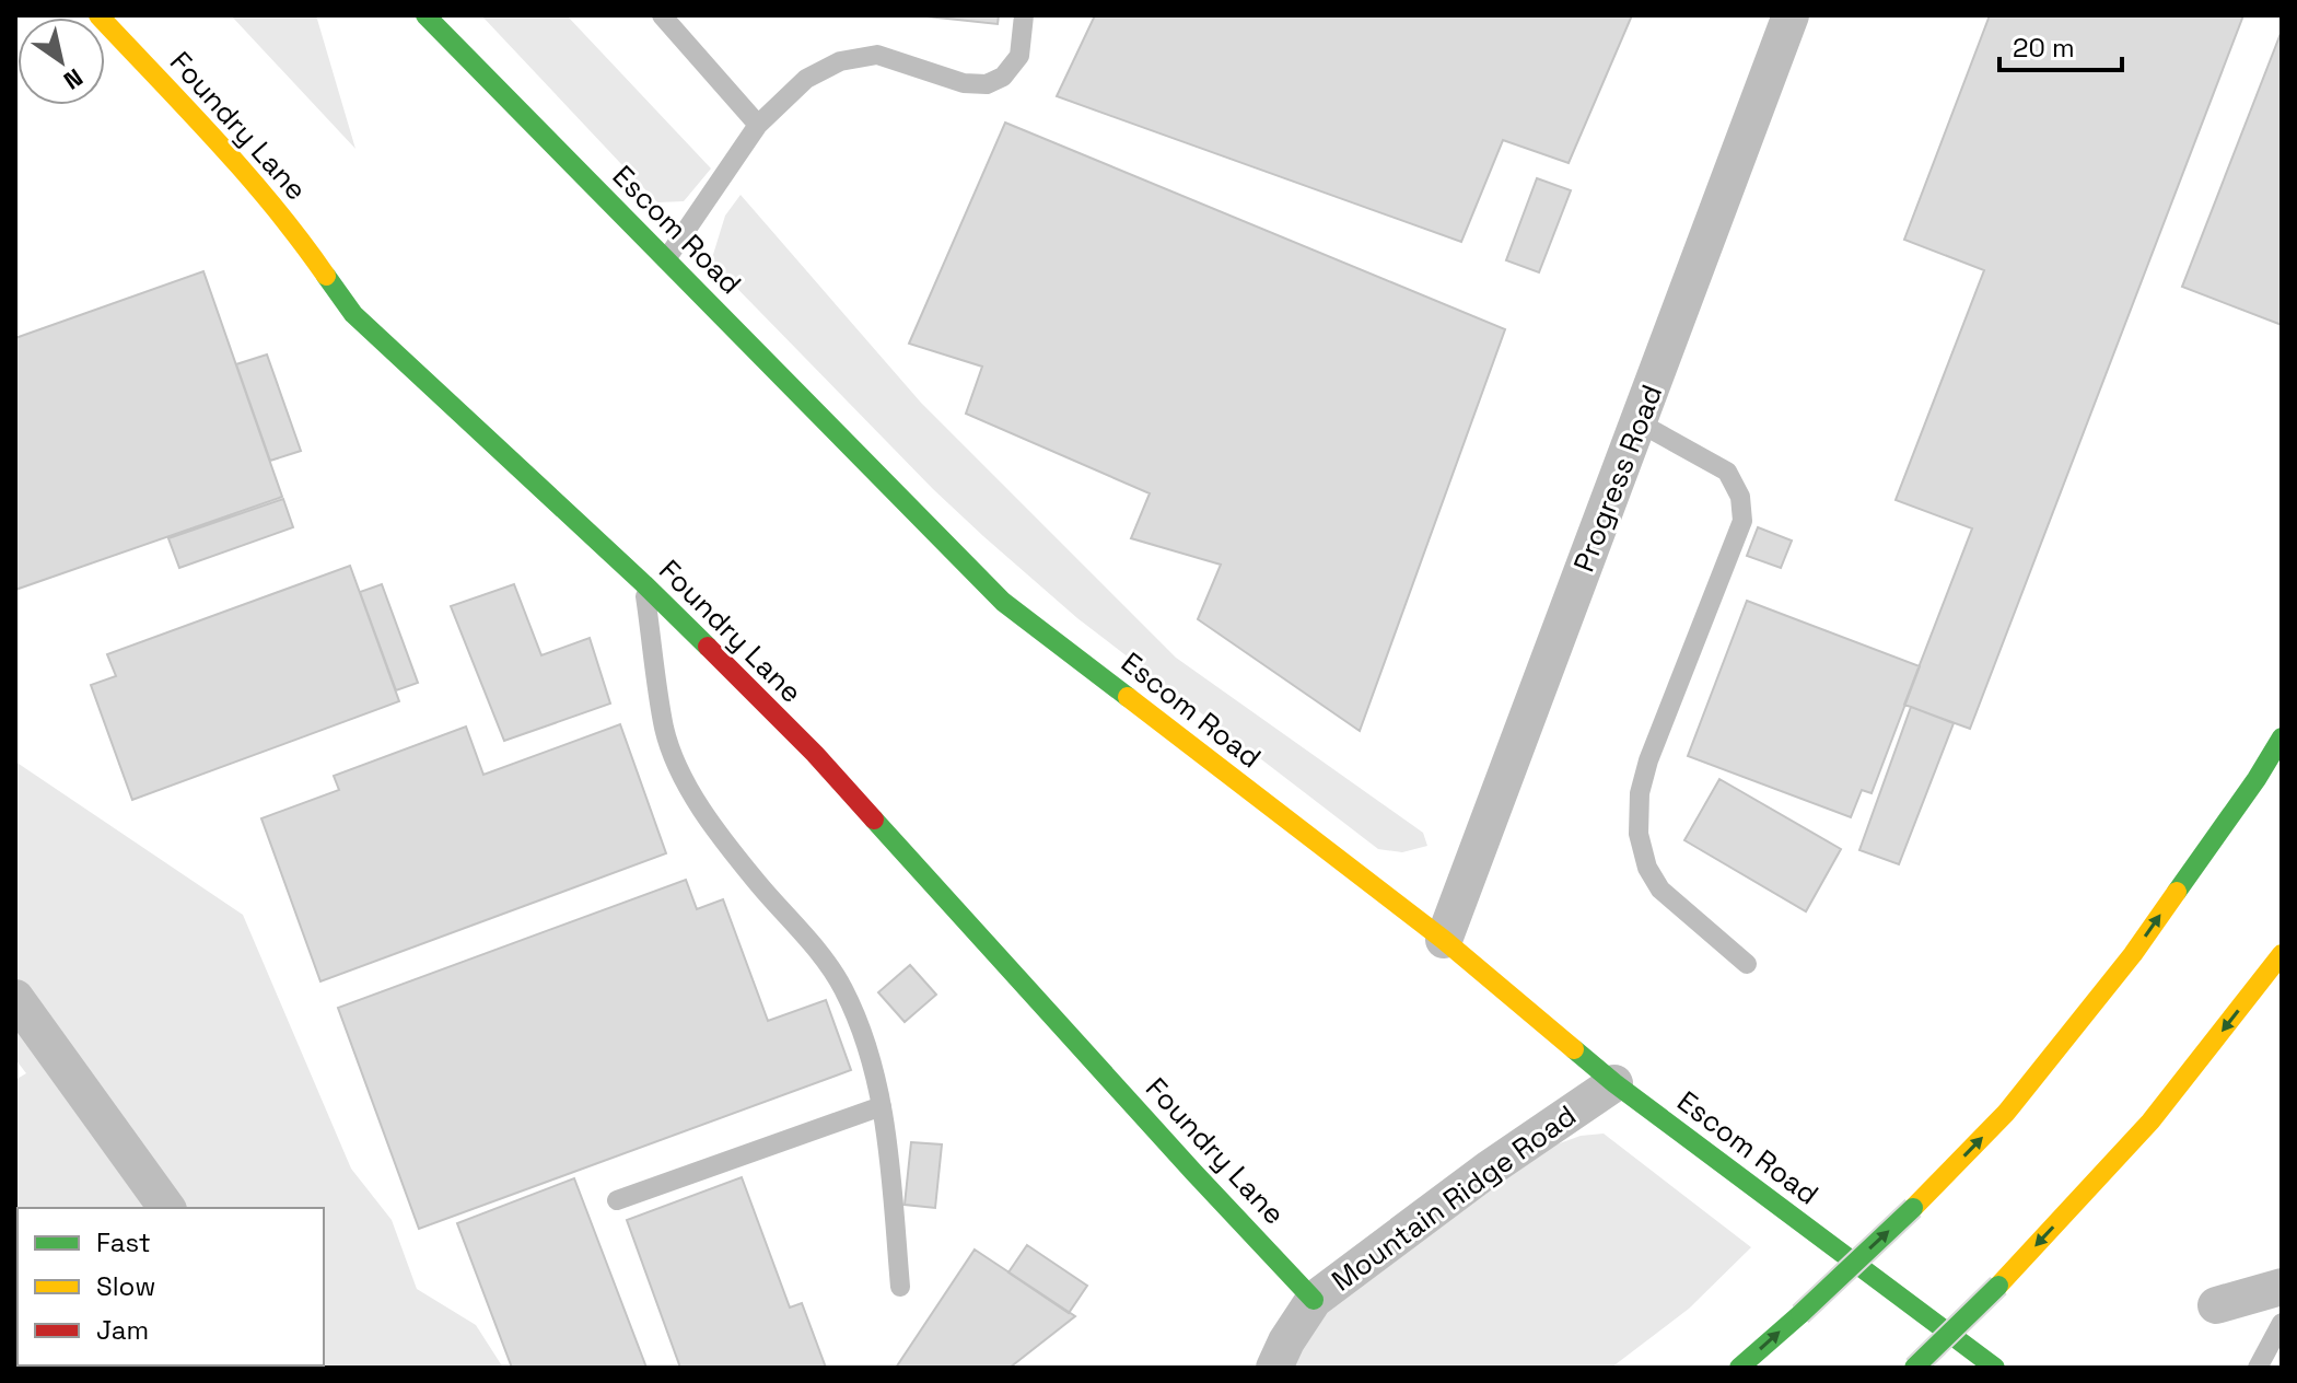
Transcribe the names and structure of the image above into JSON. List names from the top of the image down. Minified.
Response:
{"streets":{"main road":["Foundry Lane","Escom Road"],"street":["Progress Road","Mountain Ridge Road"]},"crossings":[["Foundry Lane","Mountain Ridge Road"],["Escom Road","Progress Road"],["Escom Road","Mountain Ridge Road"]],"legend":["Fast","Slow","Jam"],"scale_bar":"20 m","north":"bottom right"}
